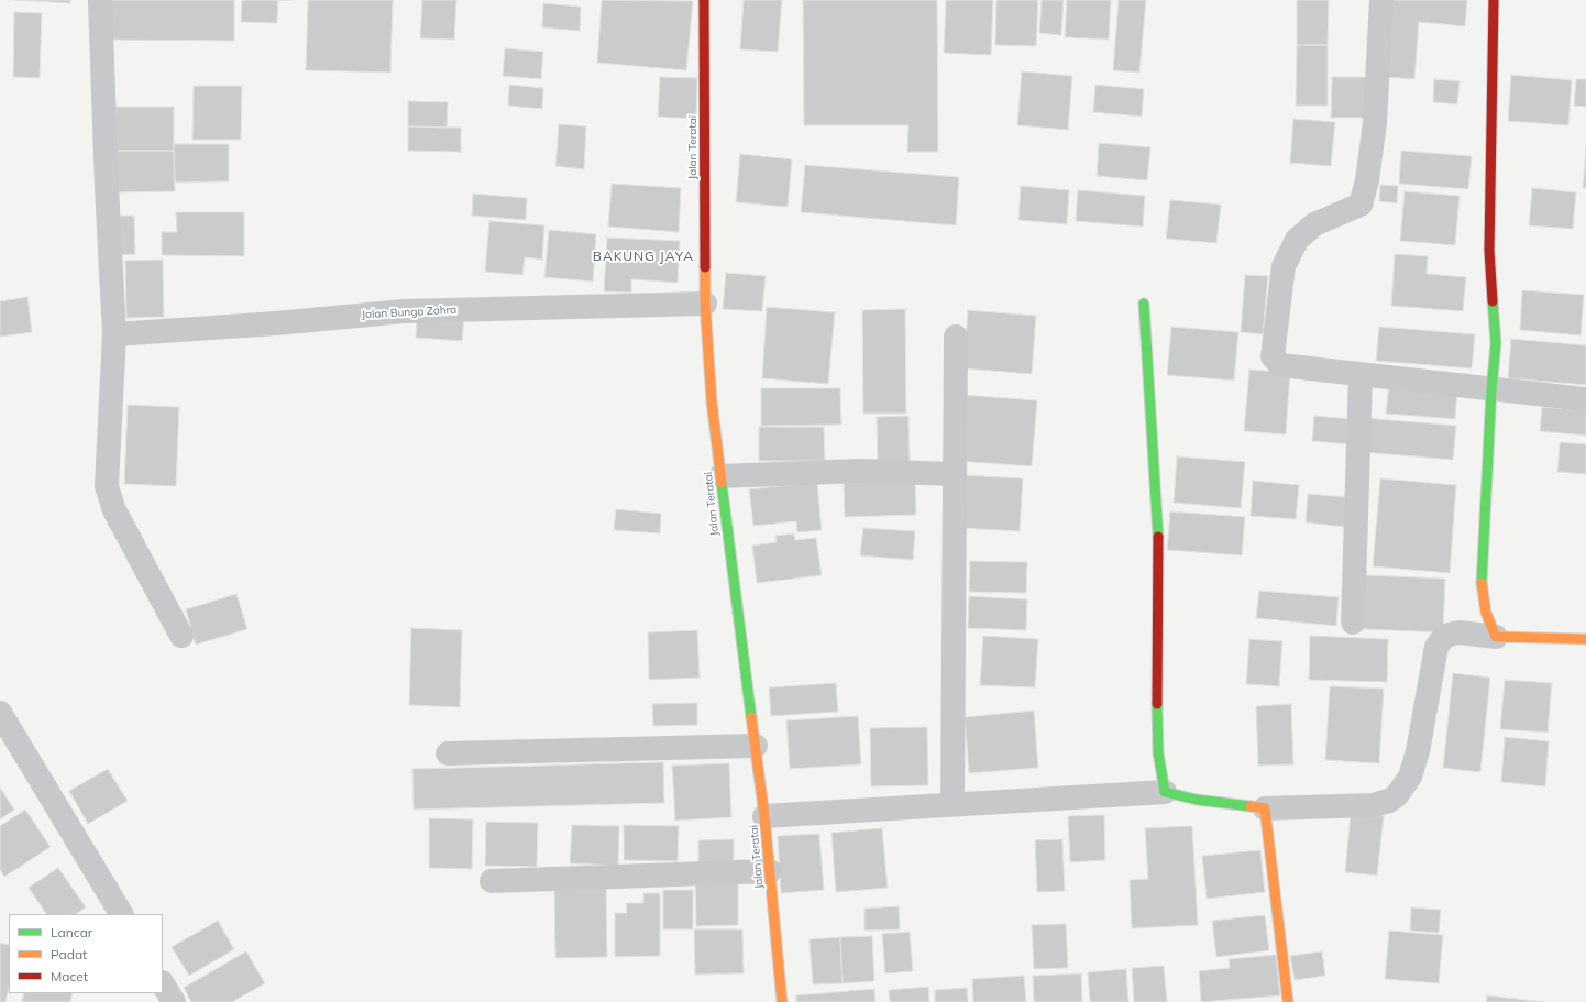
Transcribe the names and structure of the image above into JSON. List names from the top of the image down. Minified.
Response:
{"streets":{"street":["Jalan Teratai","Jalan Bunga Zahra"]},"crossings":[["Jalan Teratai","Jalan Bunga Zahra"]],"districts":["BAKUNG JAYA"],"legend":["Lancar","Padat","Macet"]}
